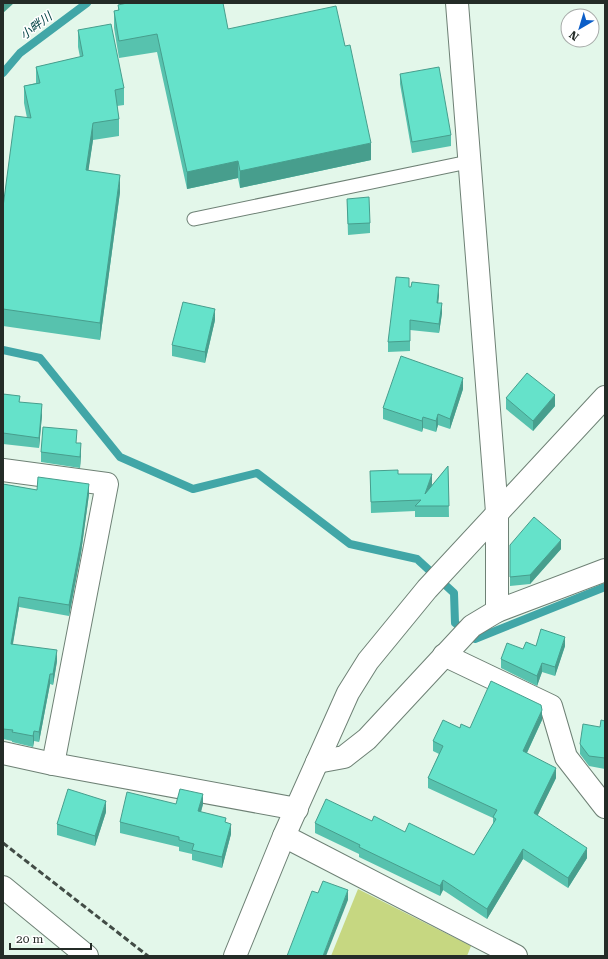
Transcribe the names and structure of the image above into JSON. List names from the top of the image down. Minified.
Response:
{"water":["小畔川"],"scale_bar":"20 m","north":"bottom left"}
